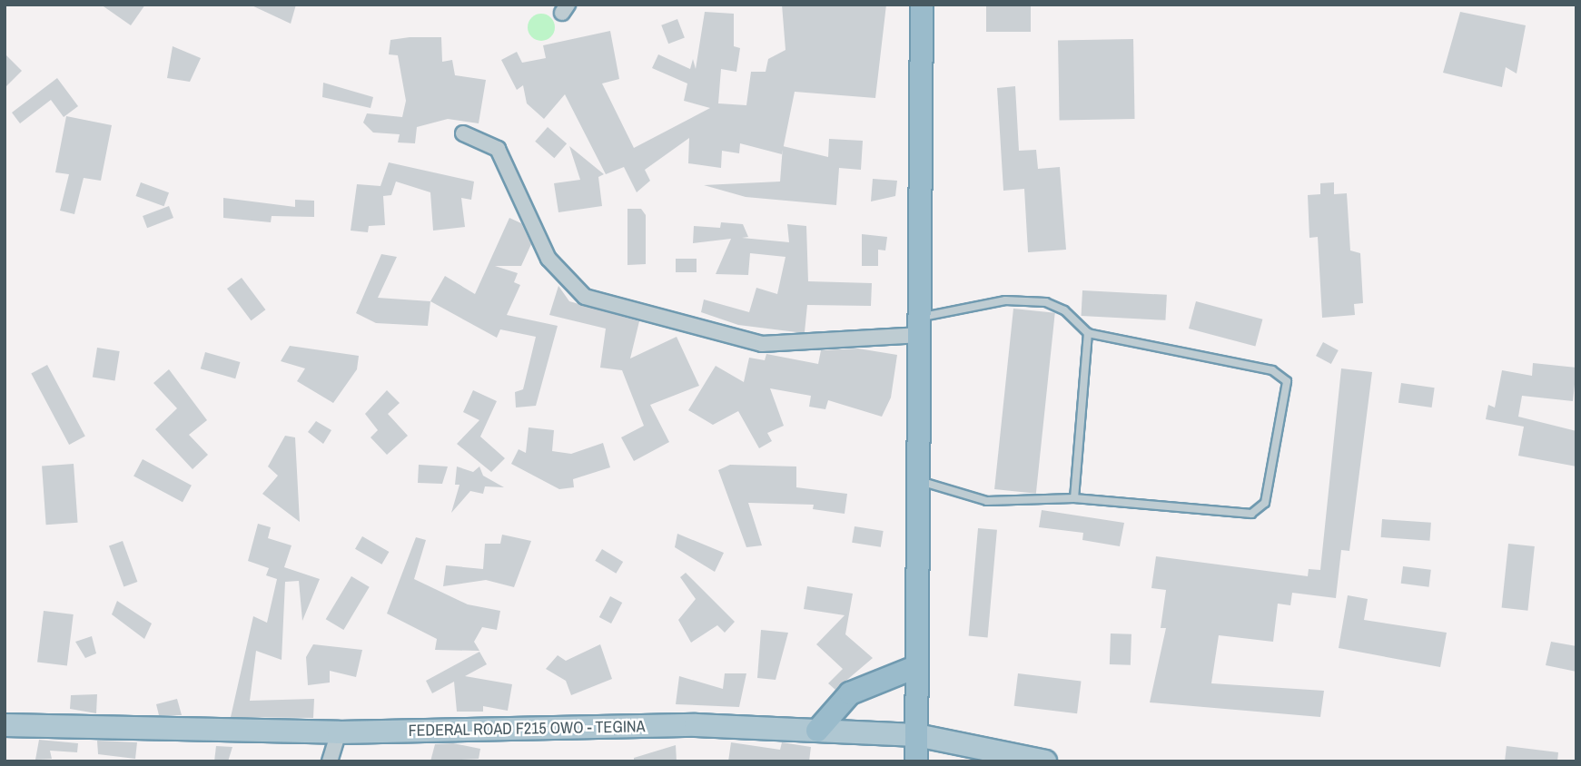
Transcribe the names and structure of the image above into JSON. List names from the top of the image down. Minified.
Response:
{"streets":{"main road":["FEDERAL ROAD F215 OWO - TEGINA"]}}
